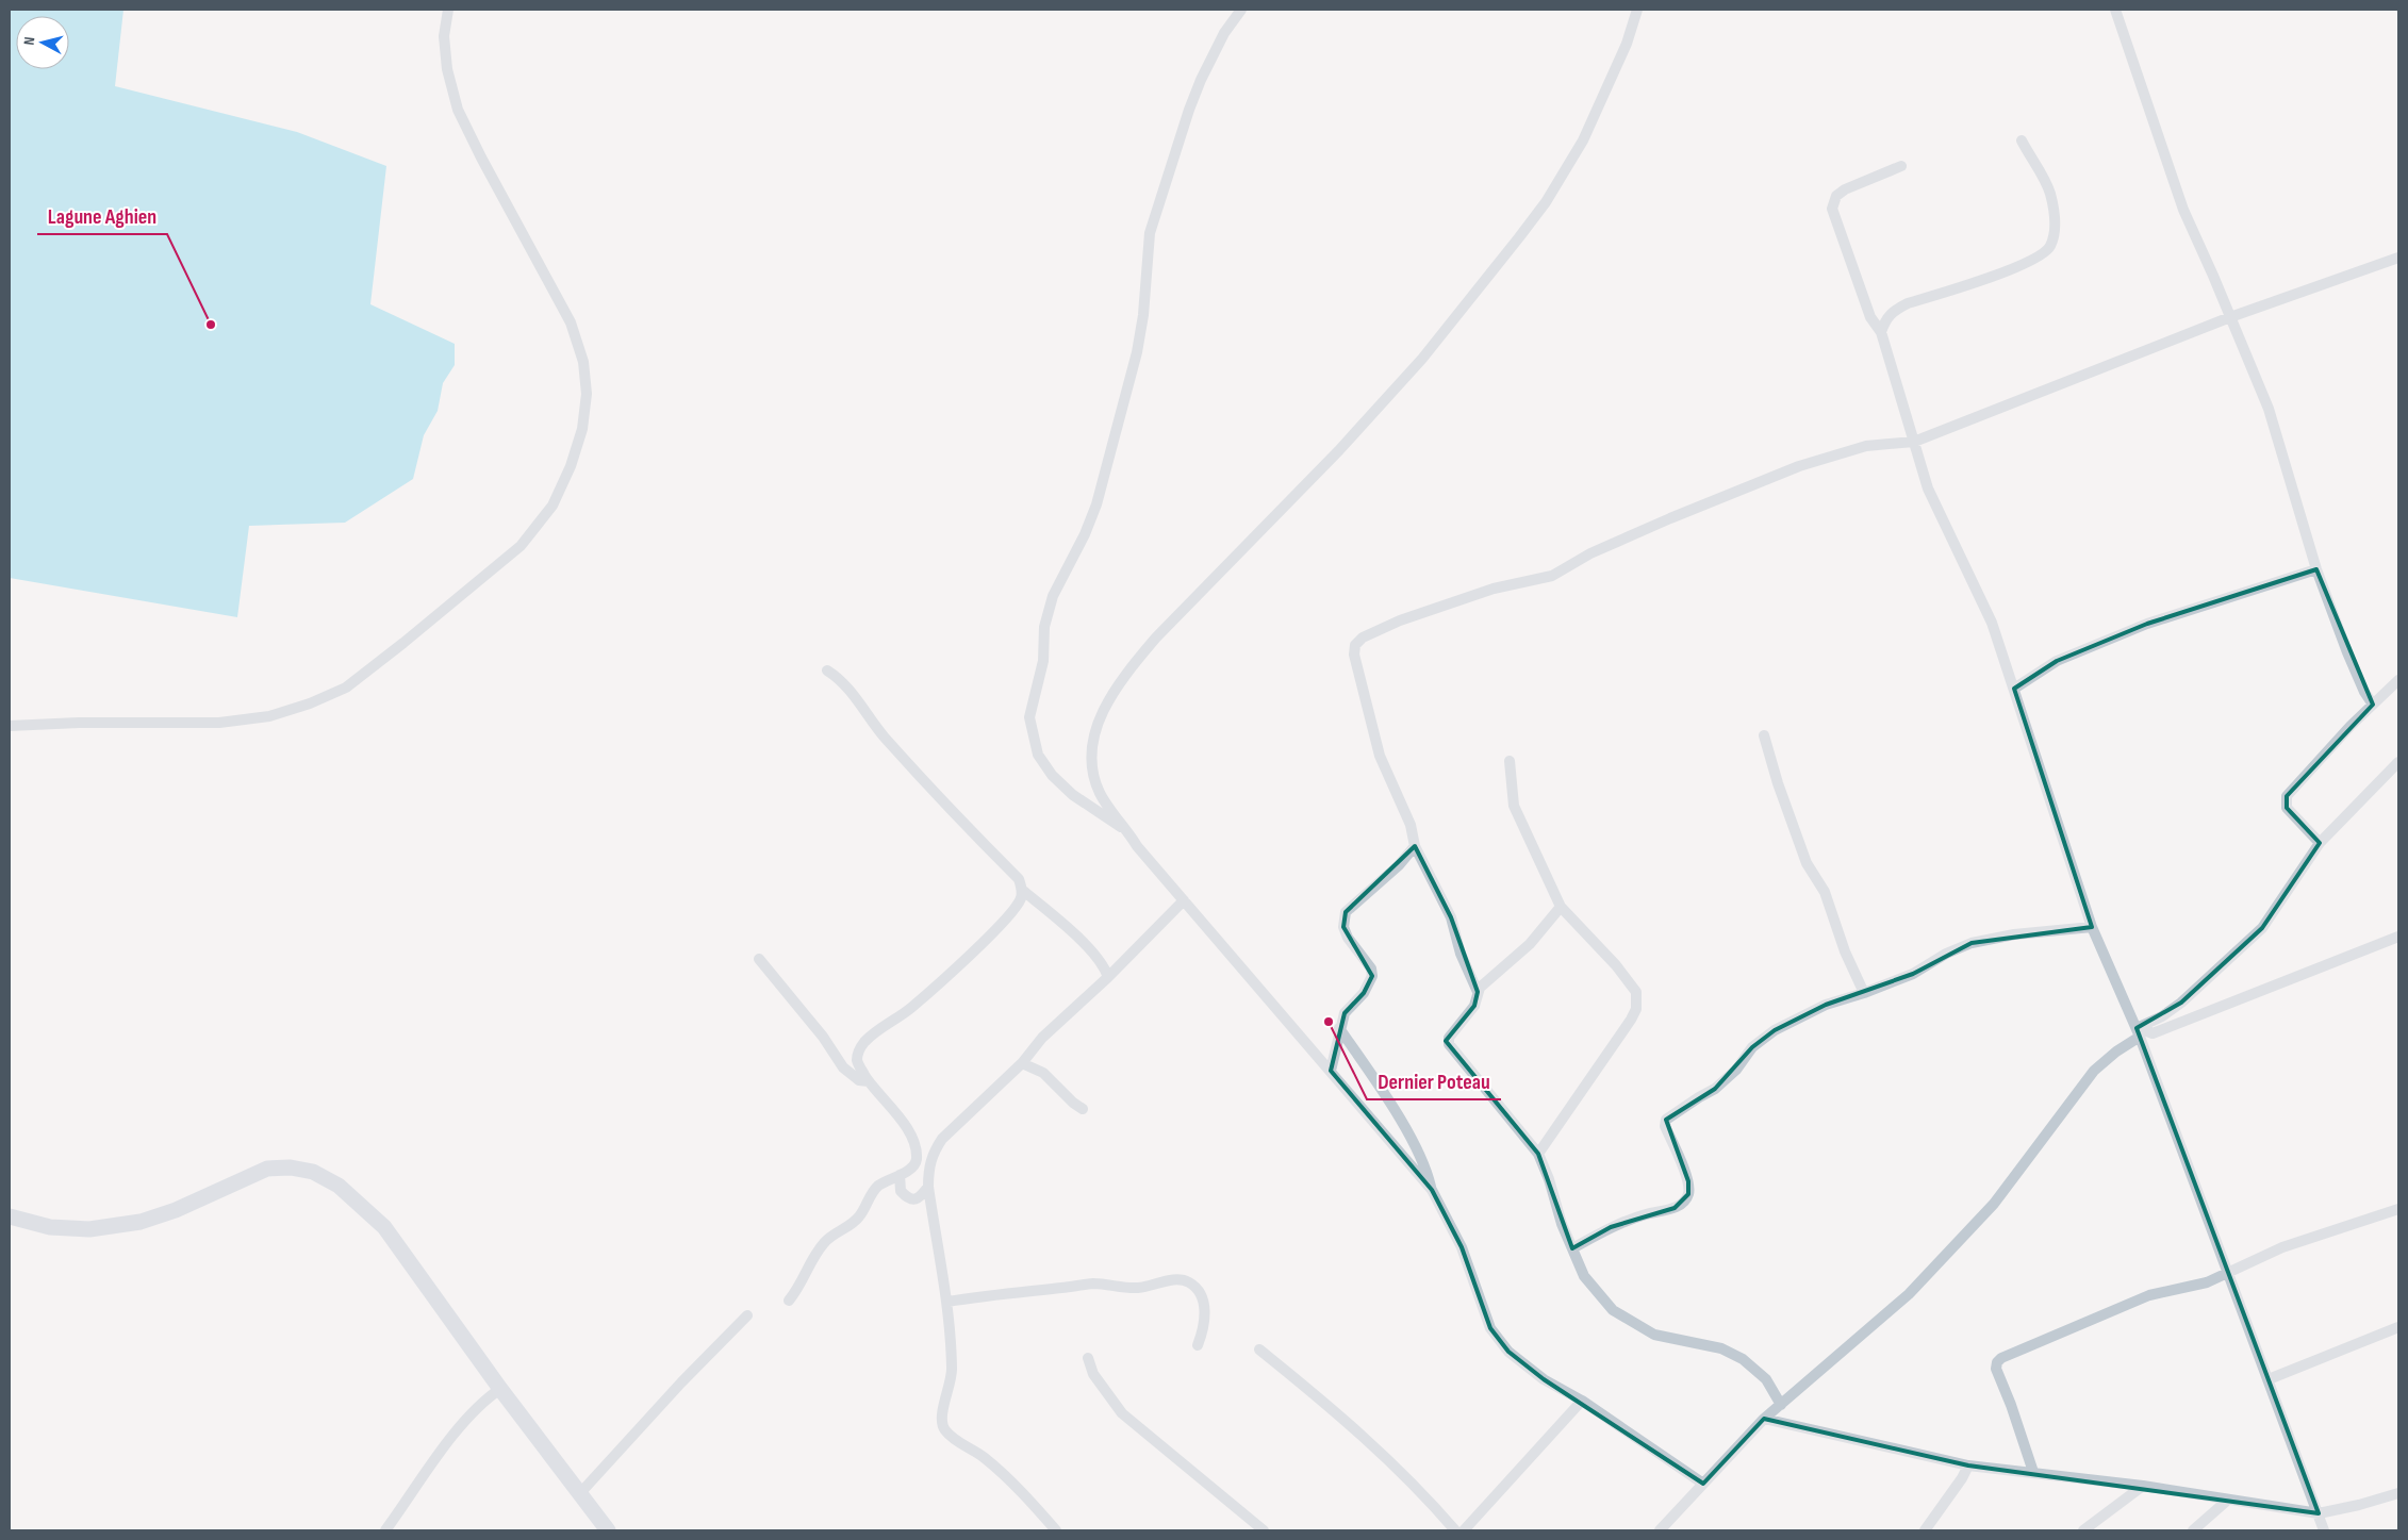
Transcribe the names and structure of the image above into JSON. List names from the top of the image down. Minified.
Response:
{"places":["Lagune Aghien","Dernier Poteau"],"north":"left"}
